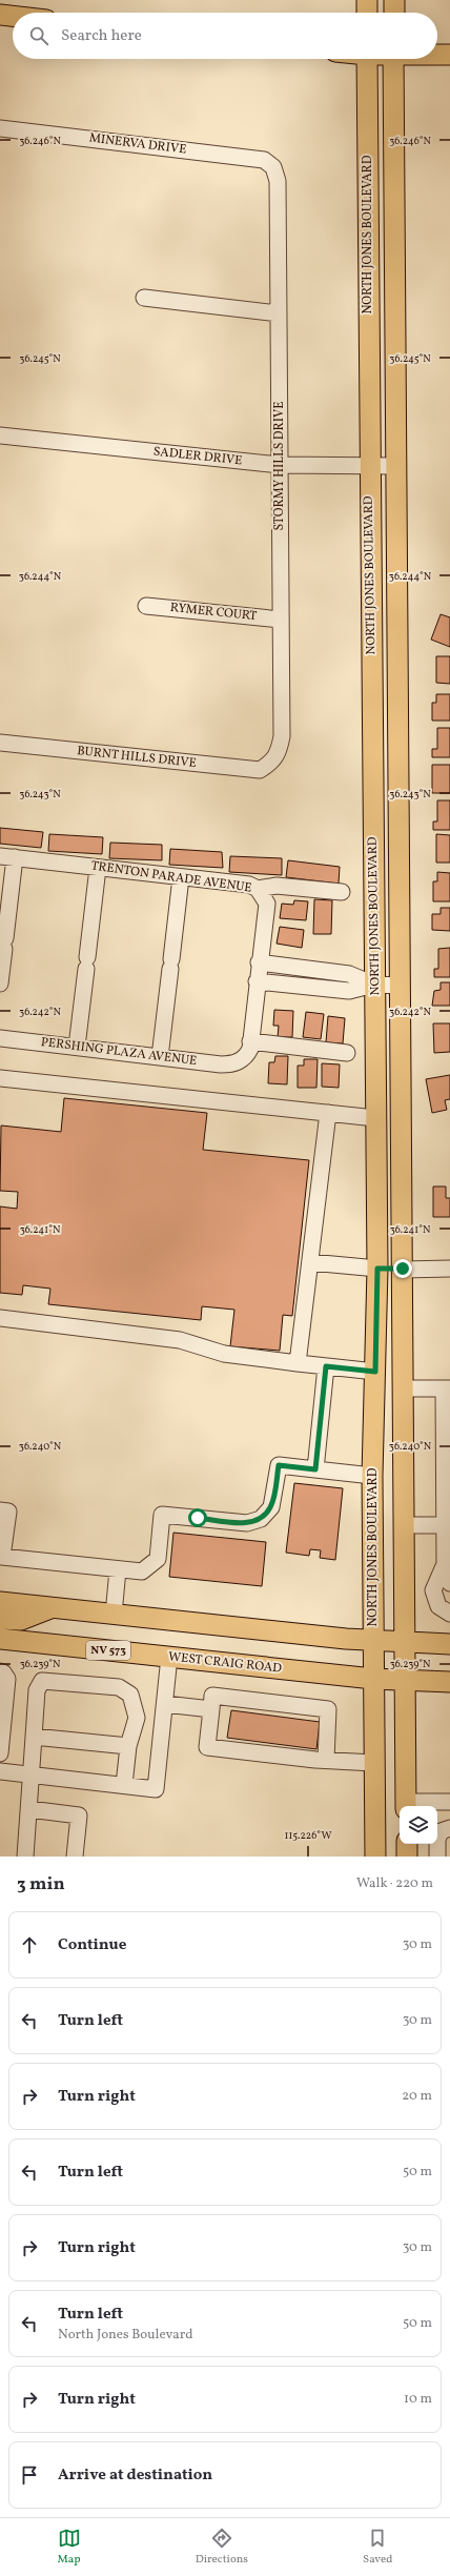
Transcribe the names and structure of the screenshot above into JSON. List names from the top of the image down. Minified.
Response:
{"streets":{"main road":["NORTH JONES BOULEVARD","NV 573","WEST CRAIG ROAD"],"street":["MINERVA DRIVE","SADLER DRIVE","STORMY HILLS DRIVE","RYMER COURT","BURNT HILLS DRIVE","TRENTON PARADE AVENUE","PERSHING PLAZA AVENUE"]},"crossings":[["MINERVA DRIVE","STORMY HILLS DRIVE"],["NORTH JONES BOULEVARD","SADLER DRIVE"],["NORTH JONES BOULEVARD","WEST CRAIG ROAD"],["SADLER DRIVE","STORMY HILLS DRIVE"],["STORMY HILLS DRIVE","RYMER COURT"],["STORMY HILLS DRIVE","BURNT HILLS DRIVE"]],"page":{"search":"Search here","heading":["3 min","Walk · 220 m"],"list":[["Continue","30 m"],["Turn left","30 m"],["Turn right","20 m"],["Turn left","50 m"],["Turn right","30 m"],["Turn left","North Jones Boulevard","50 m"],["Turn right","10 m"],"Arrive at destination"],"nav":["Map","Directions","Saved"]},"coordinates":["36.246°N","36.245°N","36.244°N","36.243°N","36.242°N","36.241°N","36.240°N","36.239°N","115.226°W"]}
